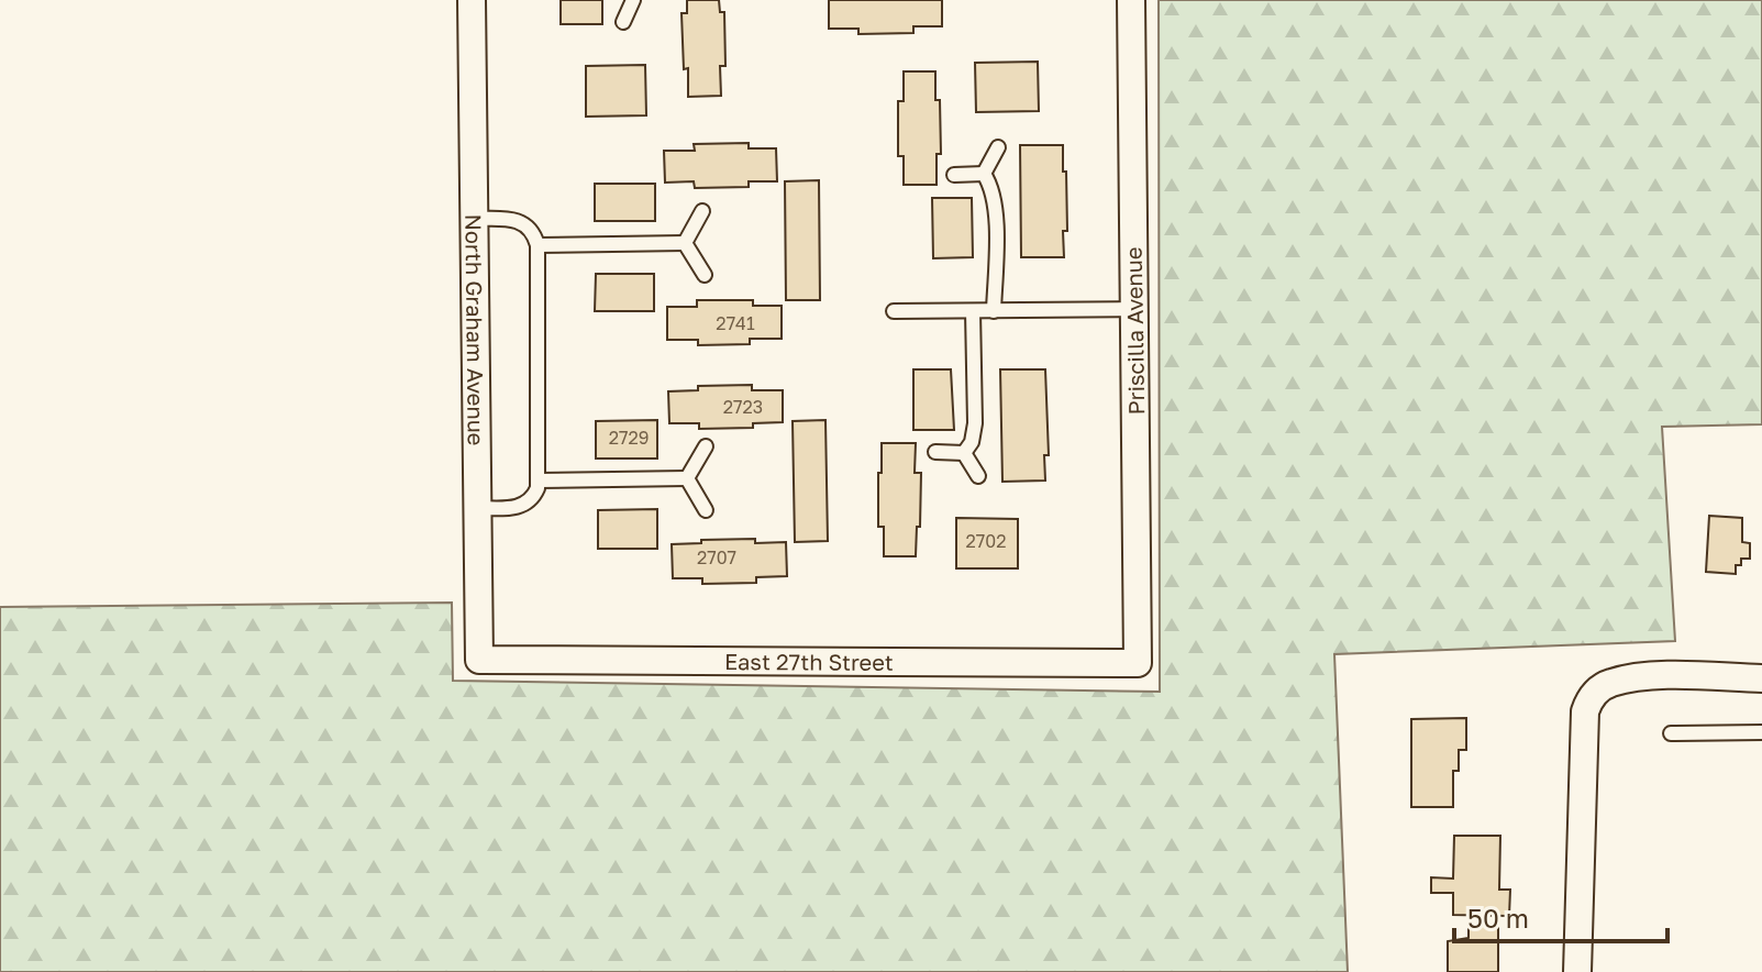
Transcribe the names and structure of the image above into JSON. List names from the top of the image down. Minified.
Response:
{"streets":{"street":["North Graham Avenue","Priscilla Avenue","East 27th Street"]},"crossings":[["North Graham Avenue","East 27th Street"],["Priscilla Avenue","East 27th Street"]],"house_numbers":["2741","2723","2729","2702","2707"],"scale_bar":"50 m"}
